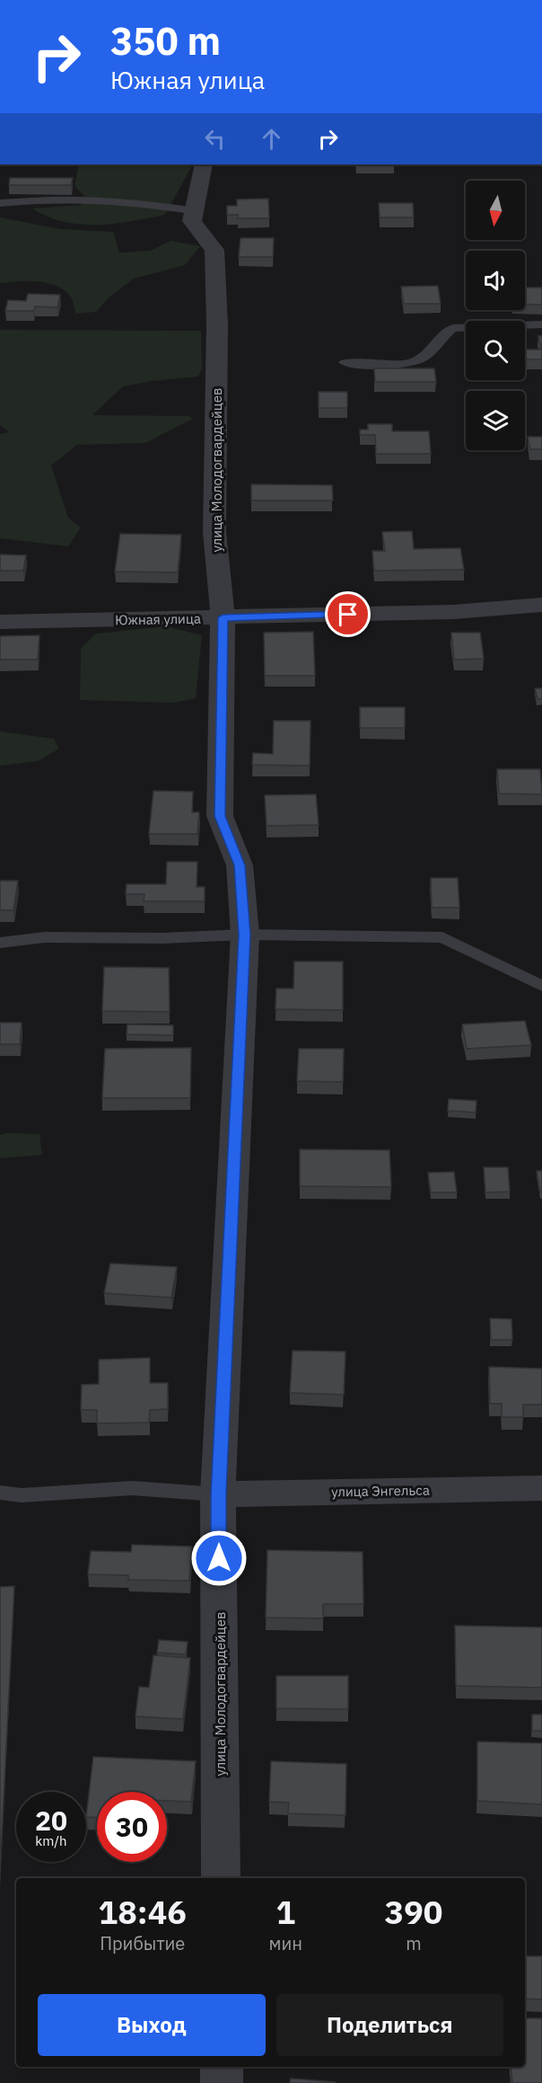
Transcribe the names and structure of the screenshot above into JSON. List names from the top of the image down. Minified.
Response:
{"streets":{"street":["улица Молодогвардейцев","Южная улица","улица Энгельса"]},"crossings":[["улица Молодогвардейцев","Южная улица"],["улица Молодогвардейцев","улица Энгельса"]],"north":"bottom","page":{"turn":["350 m","Южная улица"],"speed":"20 km/h","limit":"30","eta":["18:46","Прибытие","1","мин","390","m"],"buttons":["Выход","Поделиться"]}}
